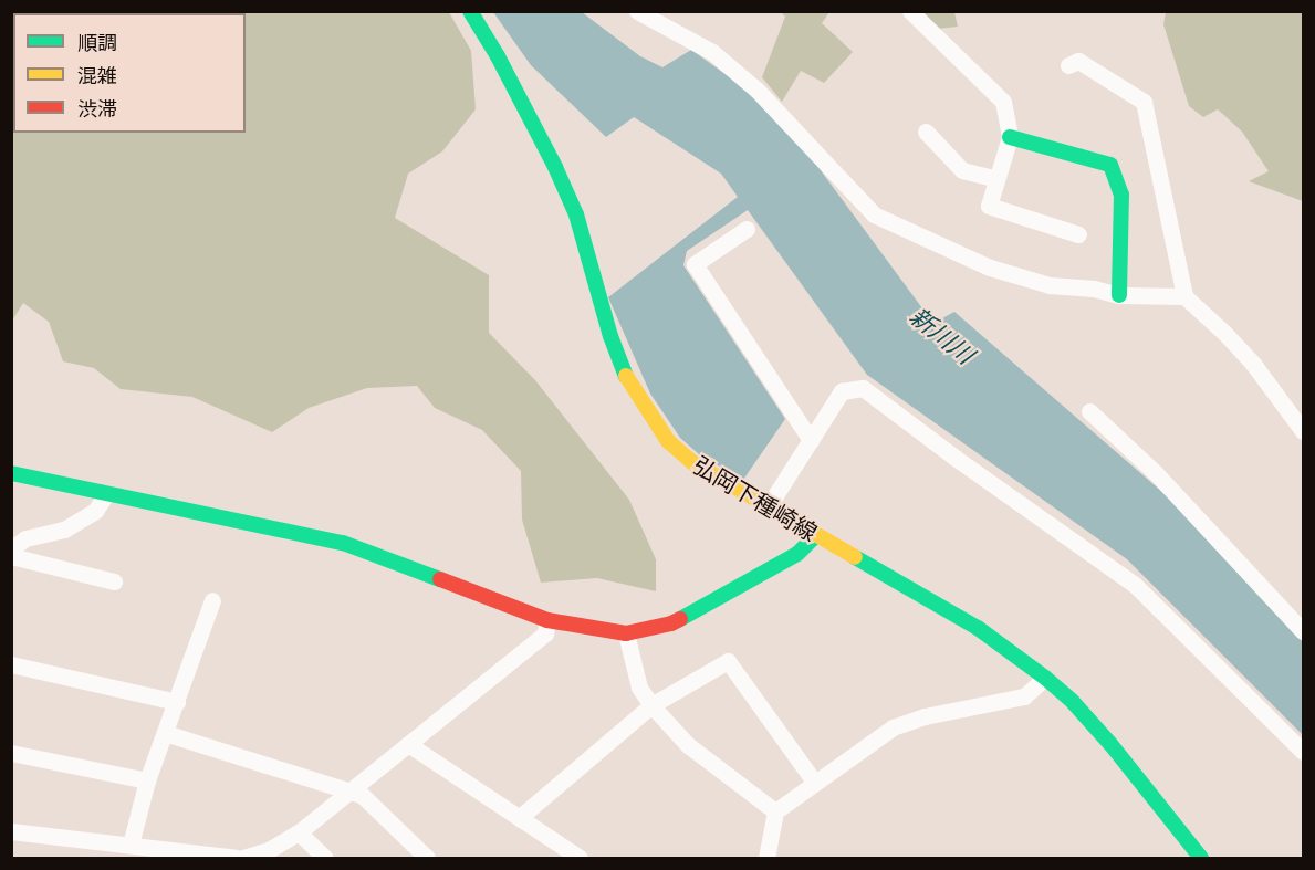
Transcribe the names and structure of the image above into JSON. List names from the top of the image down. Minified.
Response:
{"streets":{"main road":["弘岡下種崎線"]},"water":["新川川"],"legend":["順調","混雑","渋滞"]}
